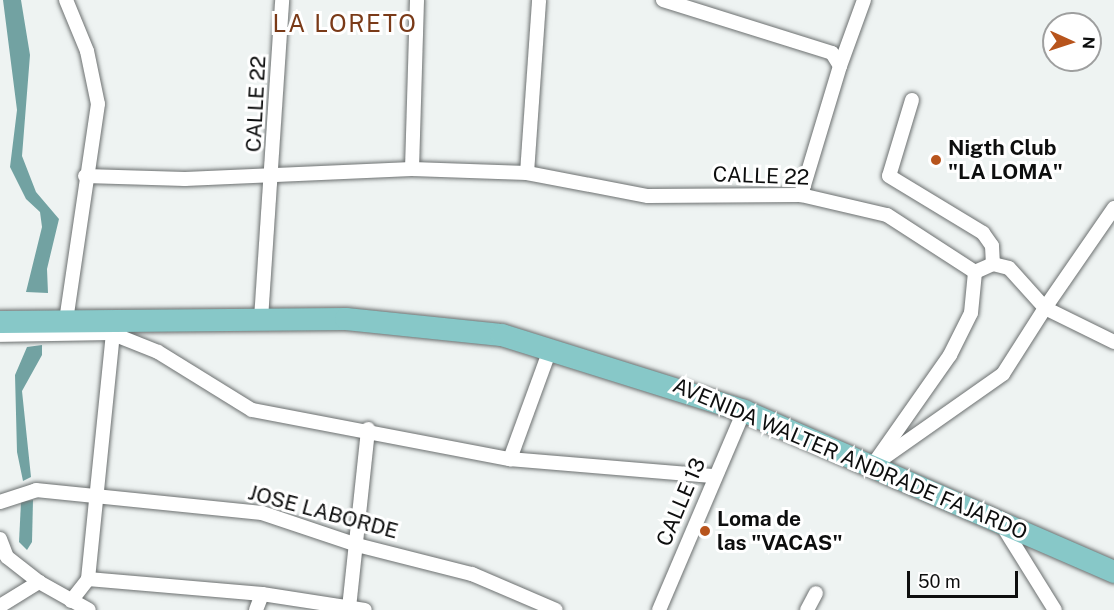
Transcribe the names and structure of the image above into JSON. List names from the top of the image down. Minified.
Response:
{"streets":{"main road":["AVENIDA WALTER ANDRADE FAJARDO"],"street":["CALLE 22","CALLE 13","JOSE LABORDE"]},"crossings":[["CALLE 22","AVENIDA WALTER ANDRADE FAJARDO"],["AVENIDA WALTER ANDRADE FAJARDO","CALLE 13"]],"districts":["LA LORETO"],"places":["Nigth Club \"LA LOMA\"","Loma de las \"VACAS\""],"scale_bar":"50 m","north":"right"}
